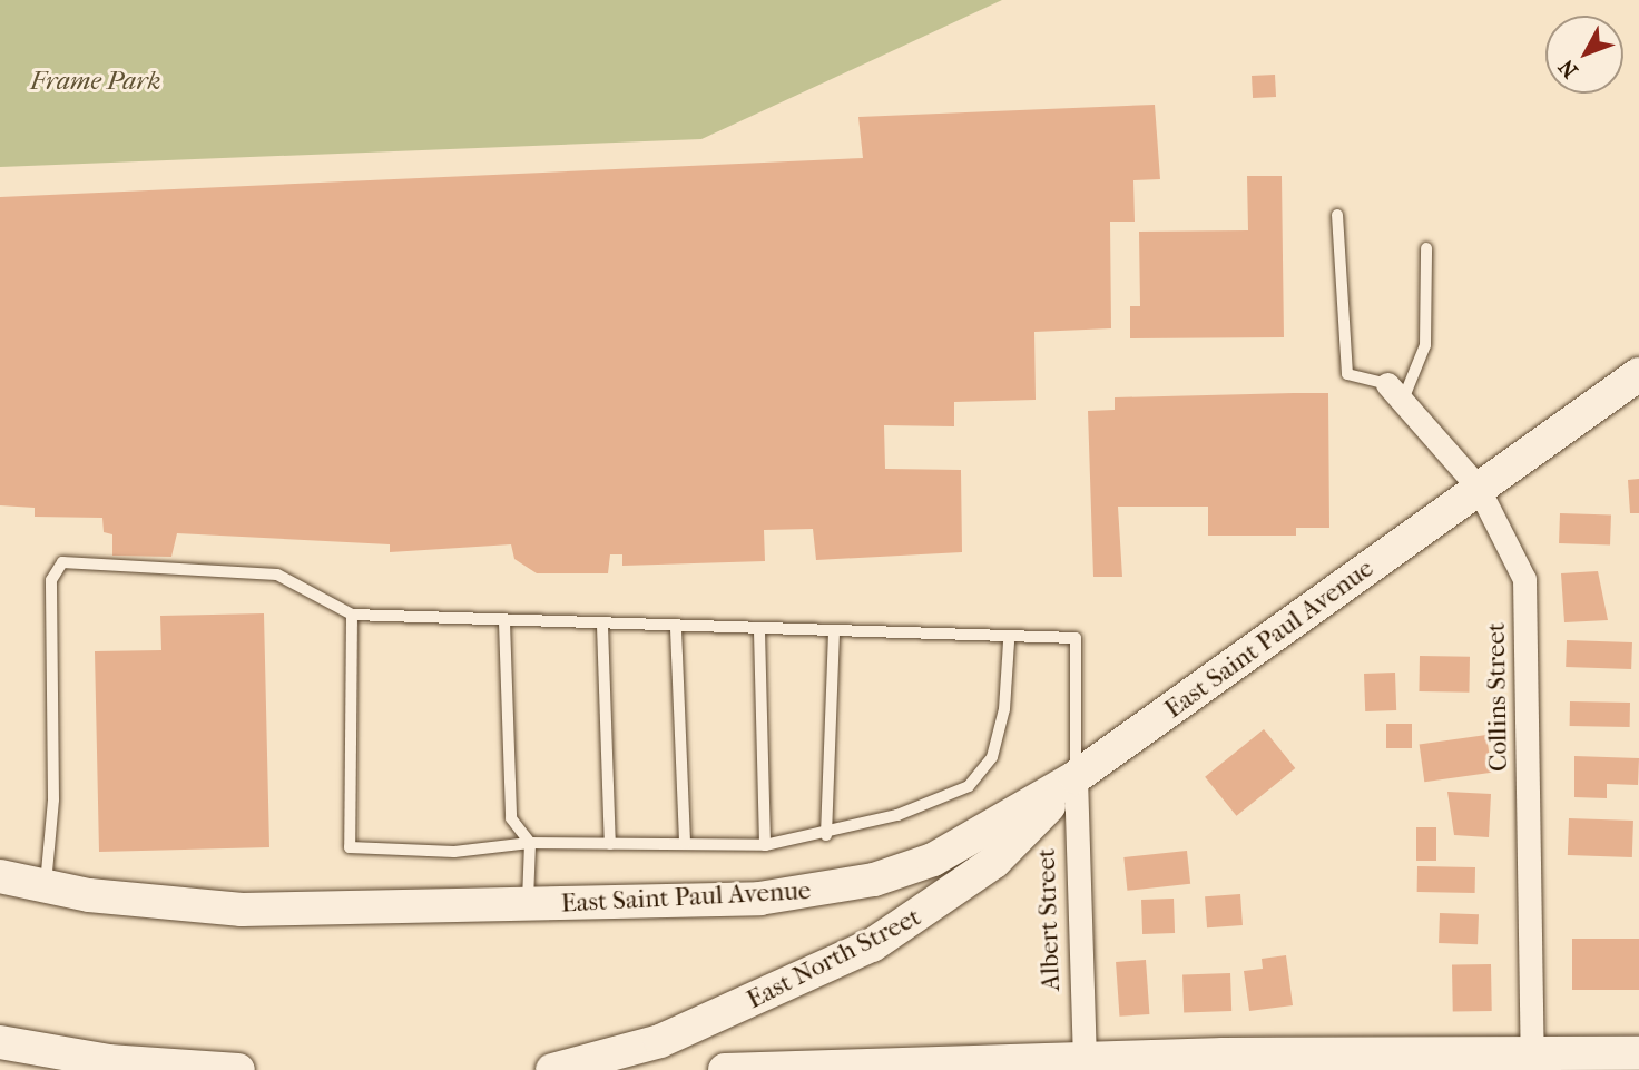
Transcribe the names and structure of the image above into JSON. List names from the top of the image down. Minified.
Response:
{"streets":{"main road":["East Saint Paul Avenue","East North Street"],"street":["Collins Street","Albert Street"]},"crossings":[["East Saint Paul Avenue","Collins Street"],["East Saint Paul Avenue","Albert Street"],["East Saint Paul Avenue","East North Street"],["Albert Street","East North Street"]],"parks":["Frame Park"],"north":"bottom left"}
